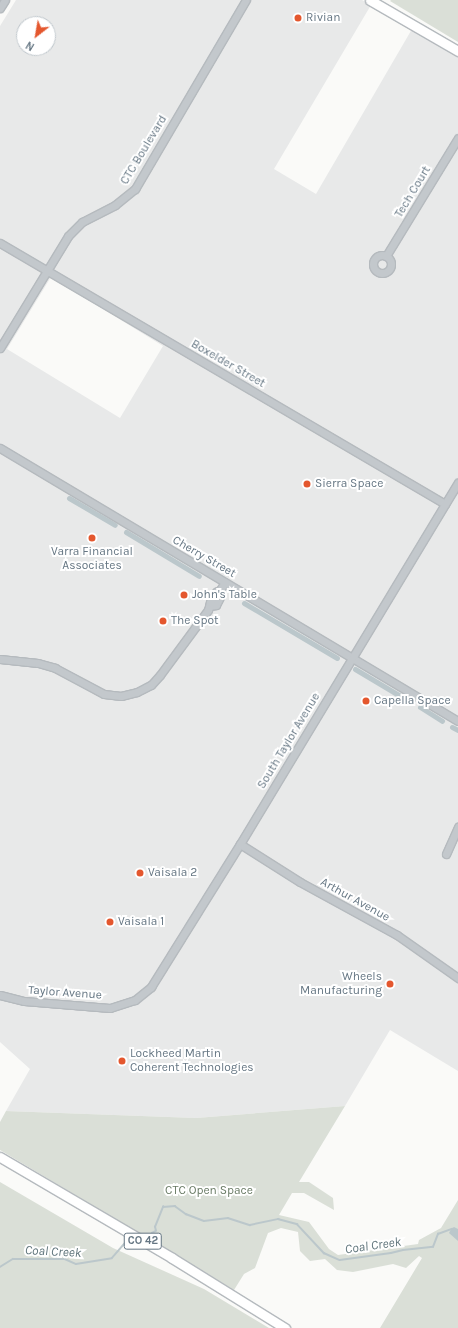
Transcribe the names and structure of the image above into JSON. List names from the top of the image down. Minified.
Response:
{"streets":{"main road":["CO 42"],"street":["CTC Boulevard","Tech Court","Boxelder Street","Cherry Street","South Taylor Avenue","Arthur Avenue","Taylor Avenue"]},"crossings":[["CTC Boulevard","Boxelder Street"],["Boxelder Street","South Taylor Avenue"],["Cherry Street","South Taylor Avenue"],["South Taylor Avenue","Arthur Avenue"],["South Taylor Avenue","Taylor Avenue"]],"water":["Coal Creek"],"parks":["CTC Open Space"],"places":["Rivian","Sierra Space","Varra Financial Associates","John's Table","The Spot","Capella Space","Vaisala 2","Vaisala 1","Wheels Manufacturing","Lockheed Martin Coherent Technologies"],"north":"bottom left"}
